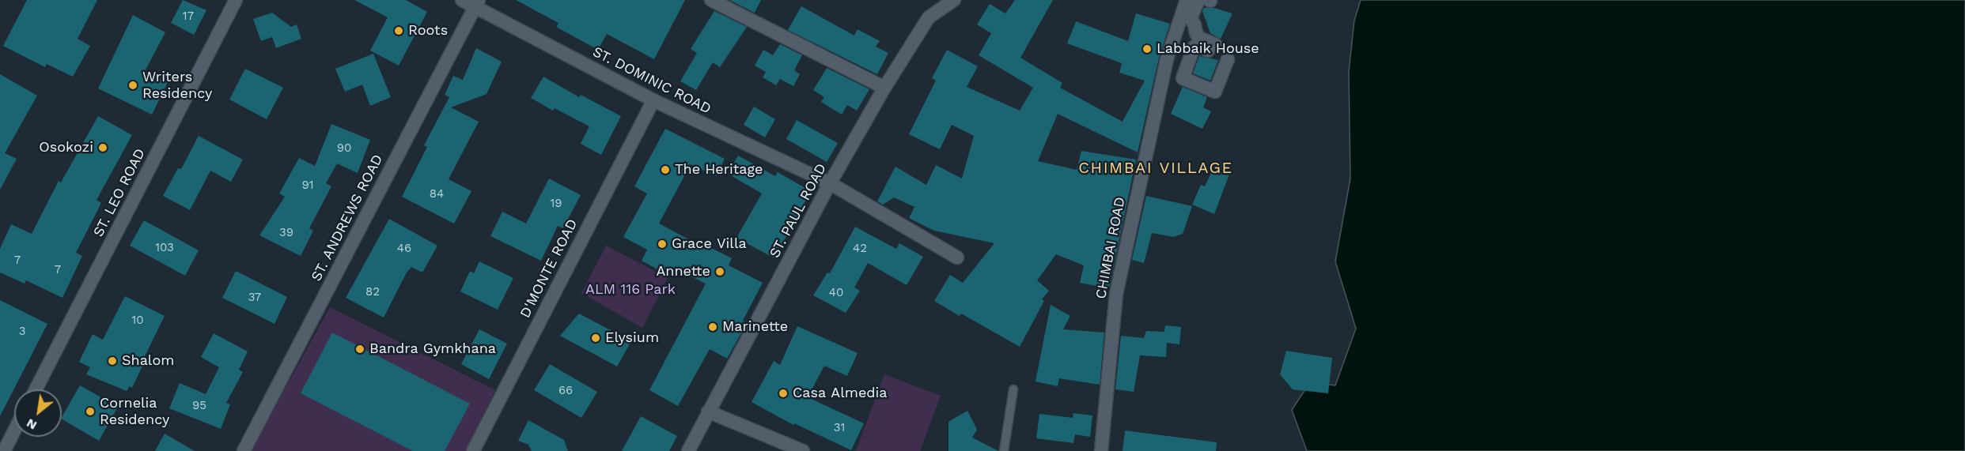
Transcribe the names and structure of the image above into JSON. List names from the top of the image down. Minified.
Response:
{"streets":{"street":["ST. DOMINIC ROAD","ST. LEO ROAD","ST. PAUL ROAD","ST. ANDREWS ROAD","CHIMBAI ROAD","D'MONTE ROAD"]},"crossings":[["ST. DOMINIC ROAD","ST. PAUL ROAD"],["ST. DOMINIC ROAD","ST. ANDREWS ROAD"],["ST. DOMINIC ROAD","D'MONTE ROAD"]],"districts":["CHIMBAI VILLAGE"],"parks":["ALM 116 Park"],"places":["Roots","Labbaik House","Writers Residency","Osokozi","The Heritage","Grace Villa","Annette","Marinette","Elysium","Bandra Gymkhana","Shalom","Casa Almedia","Cornelia Residency"],"house_numbers":["17","90","91","84","19","39","103","46","42","7","7","82","40","37","10","3","66","95","31"],"north":"bottom left"}
